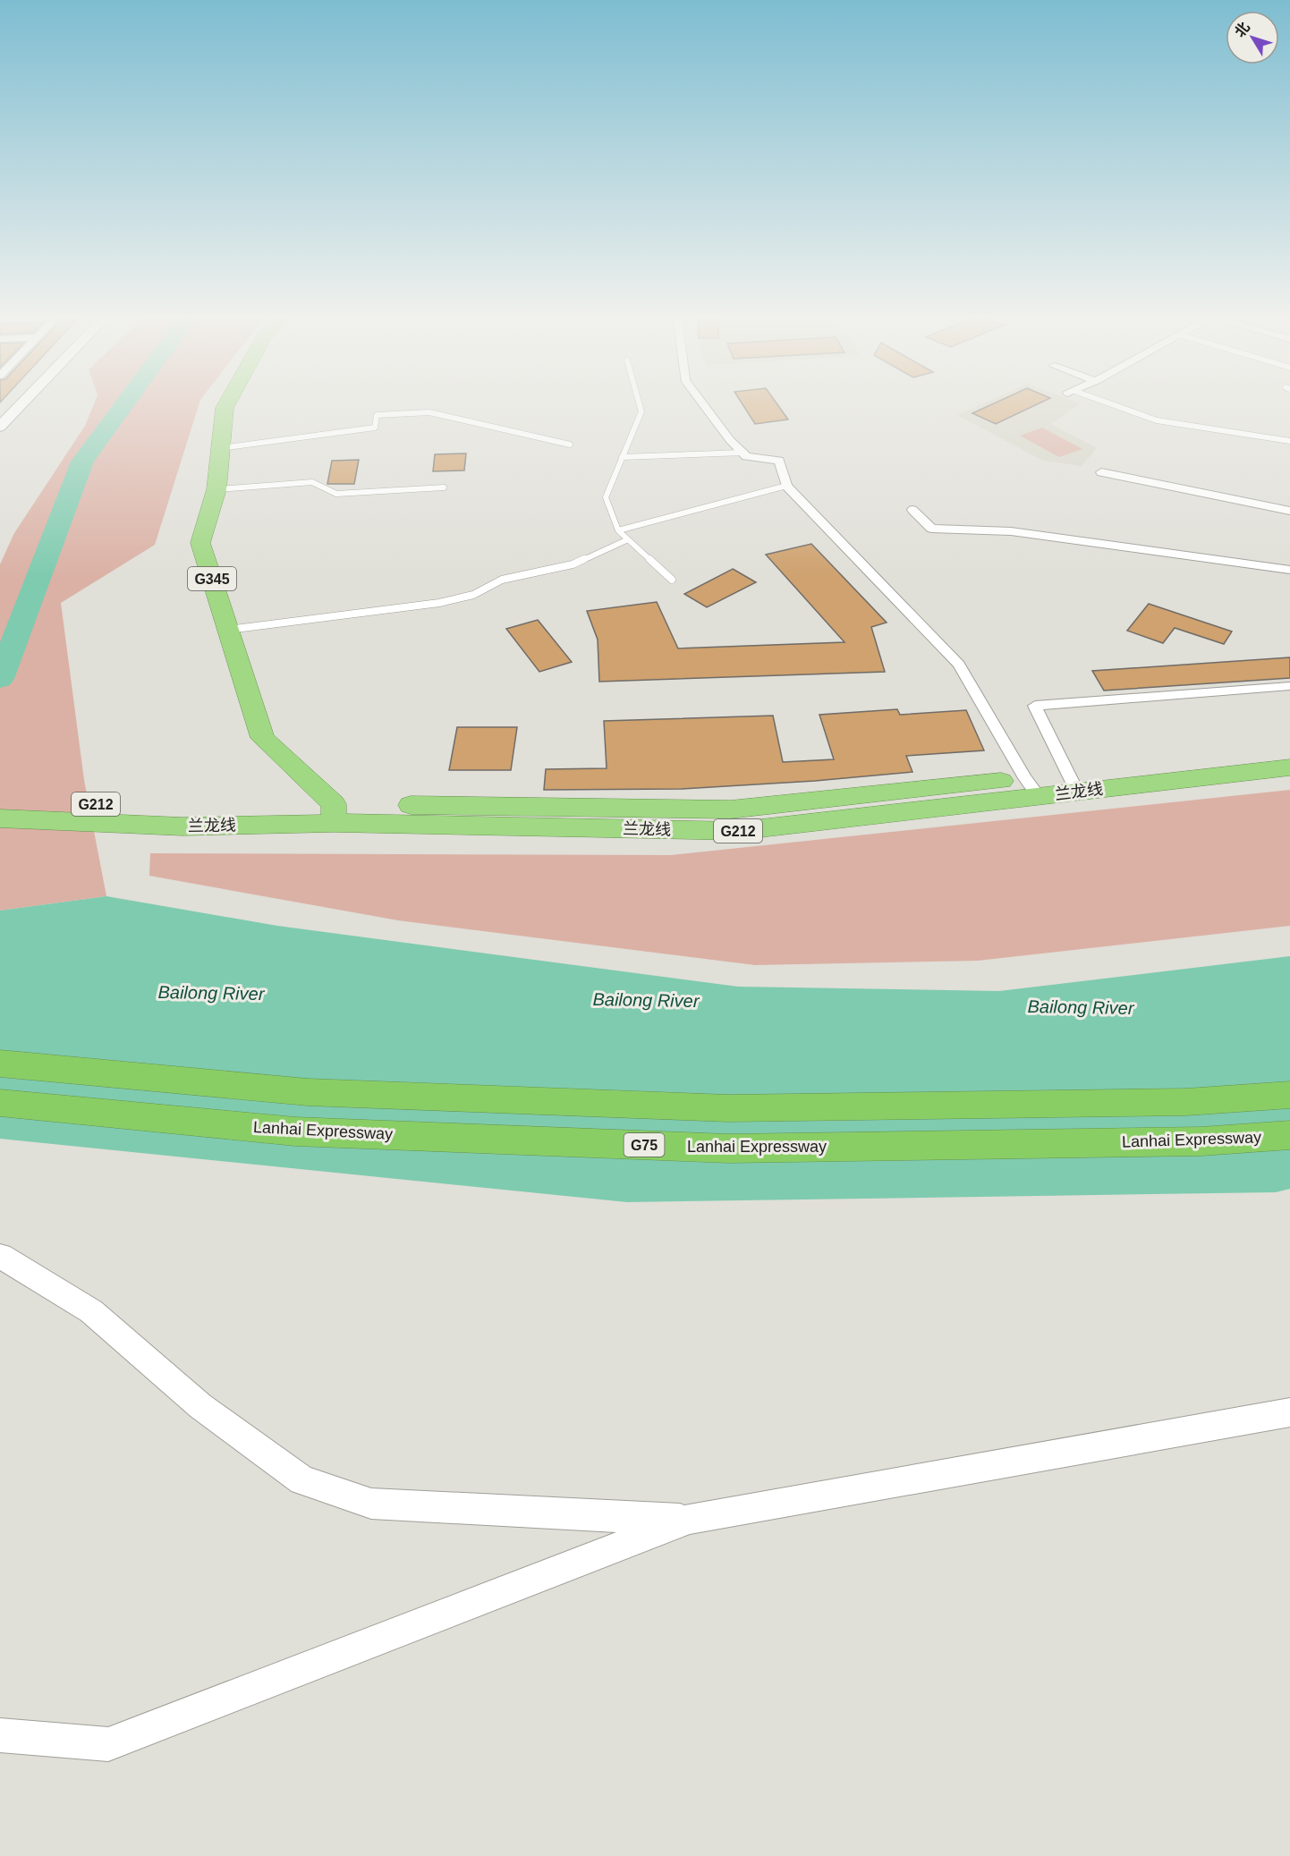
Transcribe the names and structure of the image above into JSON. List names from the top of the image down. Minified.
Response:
{"streets":{"highway":["G345","兰龙线","G212","Lanhai Expressway","G75"]},"crossings":[["G345","兰龙线"]],"water":["Bailong River"],"north":"top left"}
